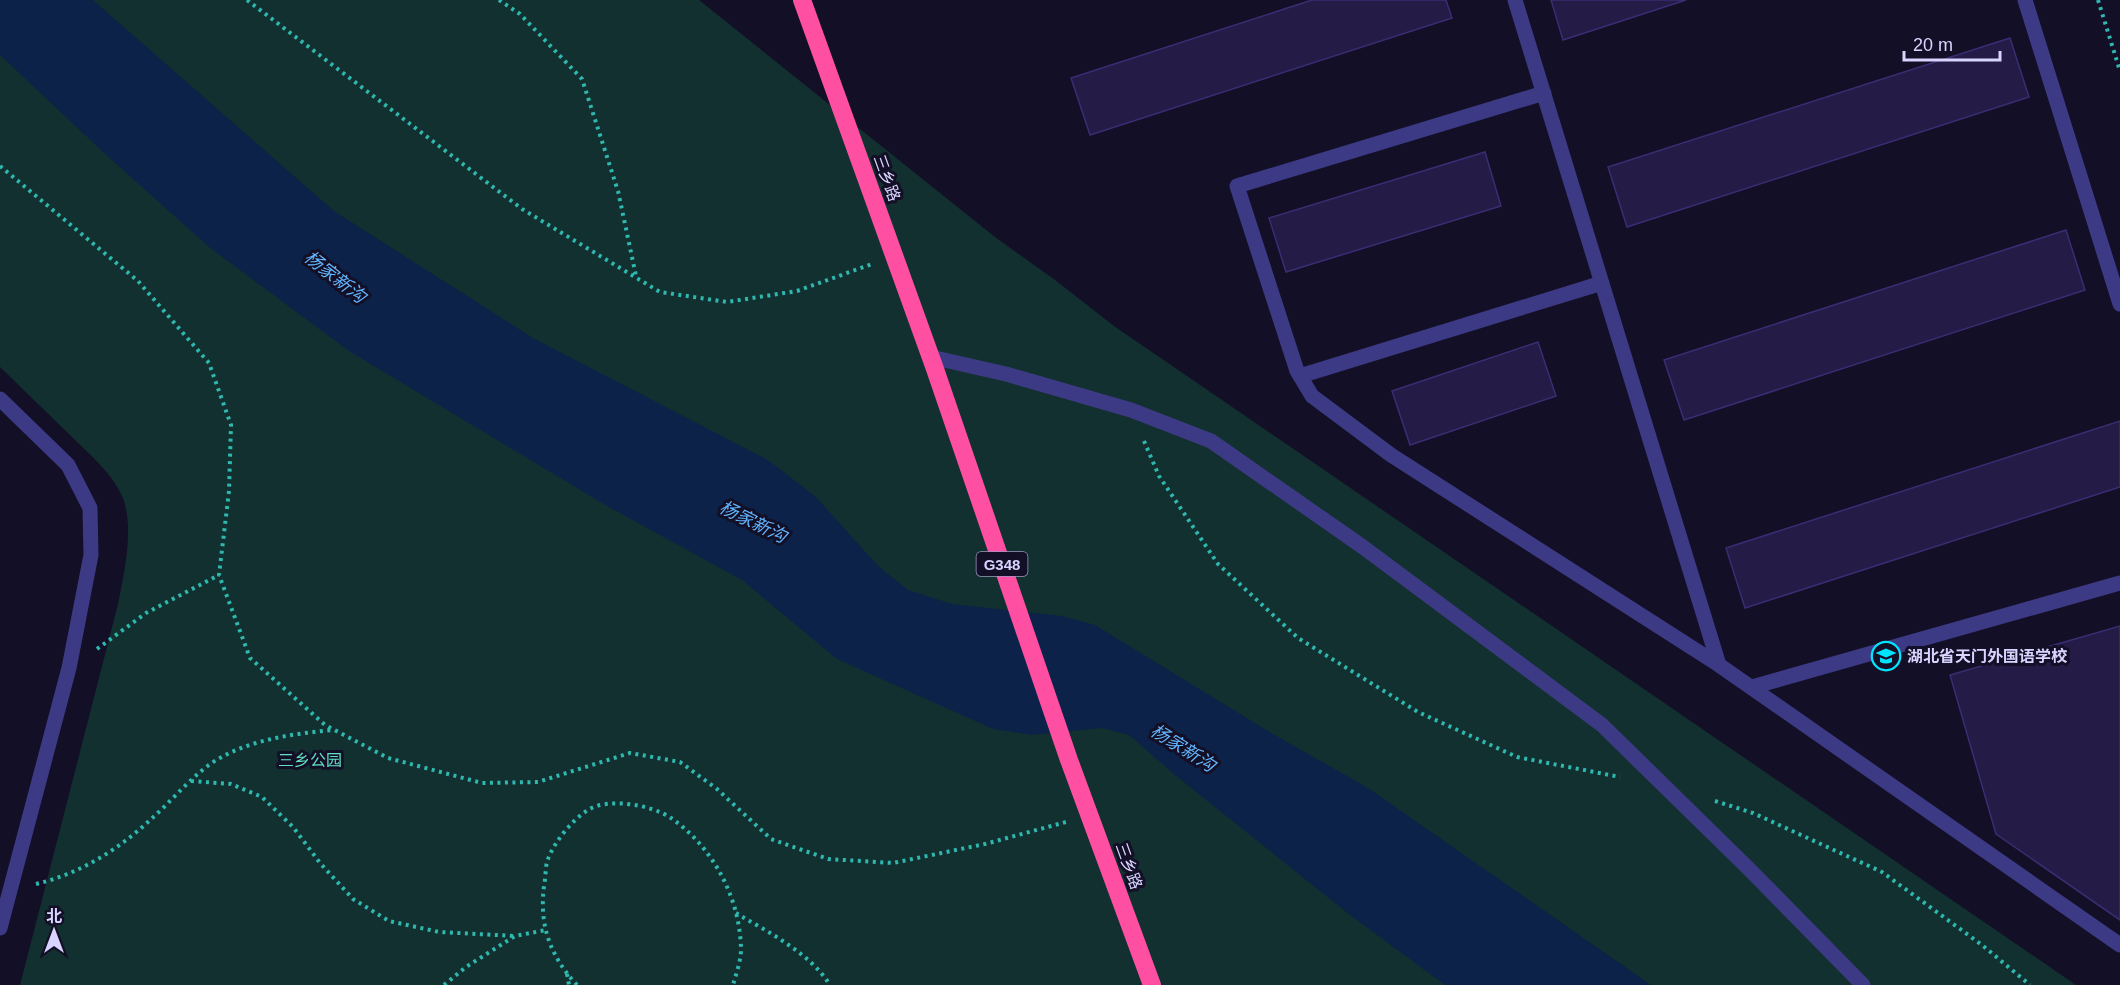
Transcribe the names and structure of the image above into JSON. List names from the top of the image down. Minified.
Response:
{"streets":{"highway":["三乡路","G348"]},"water":["杨家新沟"],"parks":["三乡公园"],"places":{"school or university":["湖北省天门外国语学校"]},"scale_bar":"20 m","north":"top"}
